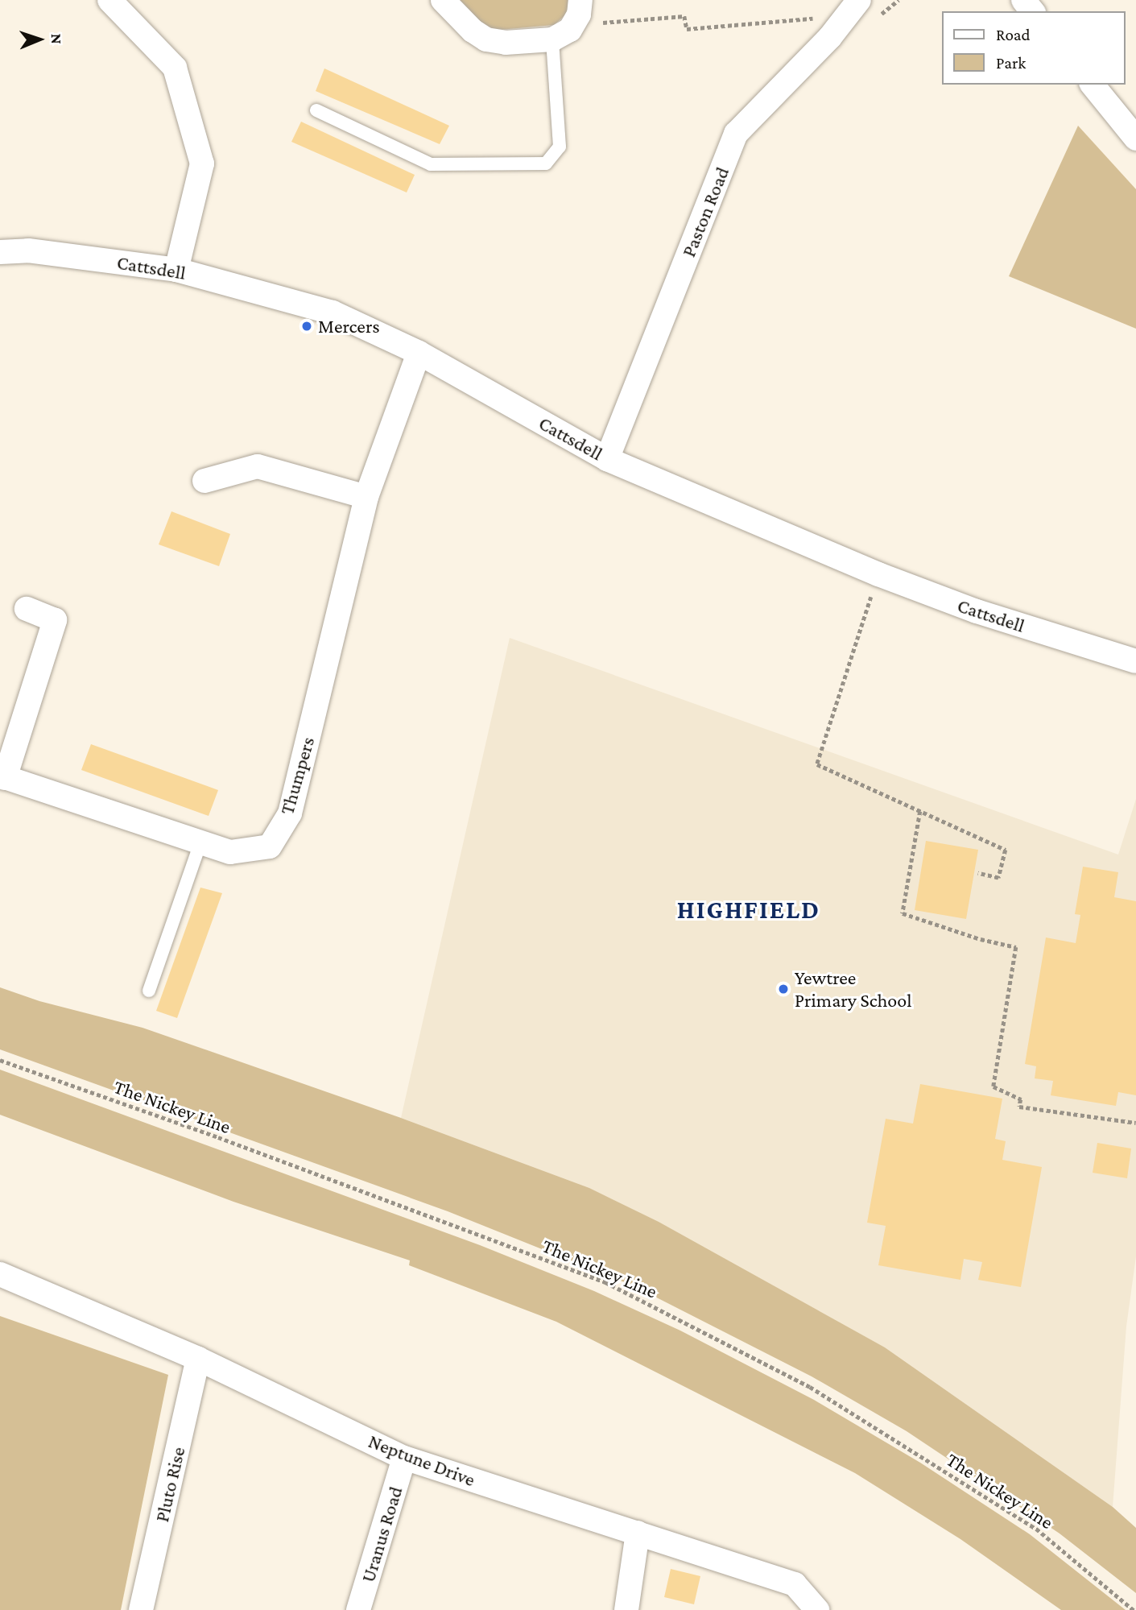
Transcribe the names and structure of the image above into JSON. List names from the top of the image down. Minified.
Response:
{"streets":{"street":["Paston Road","Cattsdell","Thumpers","Neptune Drive","Pluto Rise","Uranus Road"],"path":["The Nickey Line"]},"crossings":[["Paston Road","Cattsdell"],["Cattsdell","Thumpers"],["Neptune Drive","Pluto Rise"],["Neptune Drive","Uranus Road"]],"districts":["HIGHFIELD"],"places":["Mercers","Yewtree Primary School"],"legend":["Road","Park"],"north":"right"}
